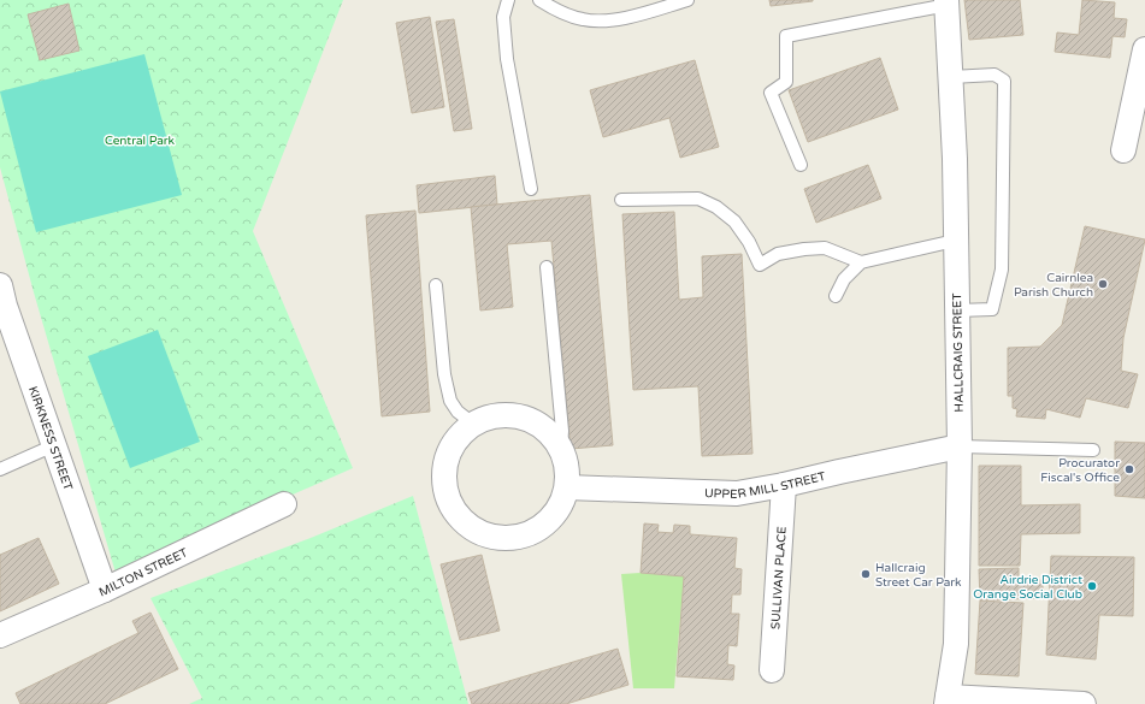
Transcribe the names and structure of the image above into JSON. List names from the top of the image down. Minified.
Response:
{"streets":{"street":["HALLCRAIG STREET","KIRKNESS STREET","UPPER MILL STREET","MILTON STREET","SULLIVAN PLACE"]},"crossings":[["HALLCRAIG STREET","UPPER MILL STREET"],["KIRKNESS STREET","MILTON STREET"],["UPPER MILL STREET","SULLIVAN PLACE"]],"parks":["Central Park"],"places":["Cairnlea Parish Church","Procurator Fiscal's Office","Hallcraig Street Car Park","Airdrie District Orange Social Club"]}
